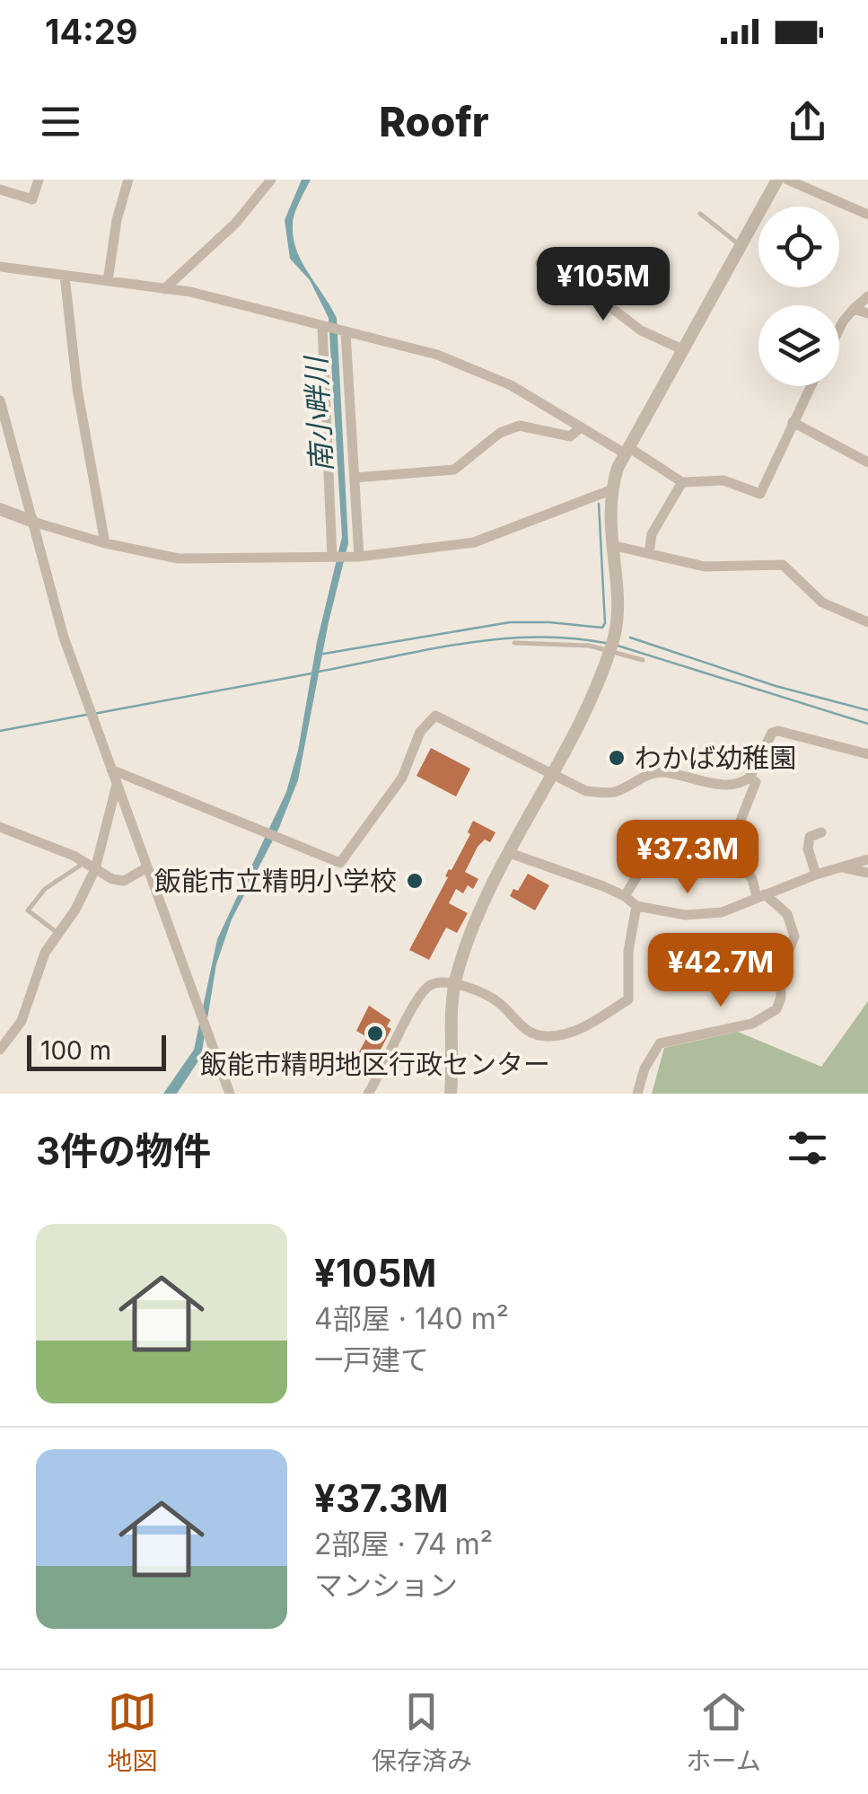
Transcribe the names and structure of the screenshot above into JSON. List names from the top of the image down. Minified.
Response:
{"water":["南小畔川"],"places":["わかば幼稚園","飯能市立精明小学校","飯能市精明地区行政センター"],"scale_bar":"100 m","page":{"status":"14:29","header":"Roofr","price":["¥105M","¥37.3M","¥42.7M"],"scale":"100 m","heading":"3件の物件","list":[{"name":"¥105M","note":"4部屋 · 140 m² · 一戸建て"},{"name":"¥37.3M","note":"2部屋 · 74 m² · マンション"}],"tabs":["地図","保存済み","ホーム"]}}
